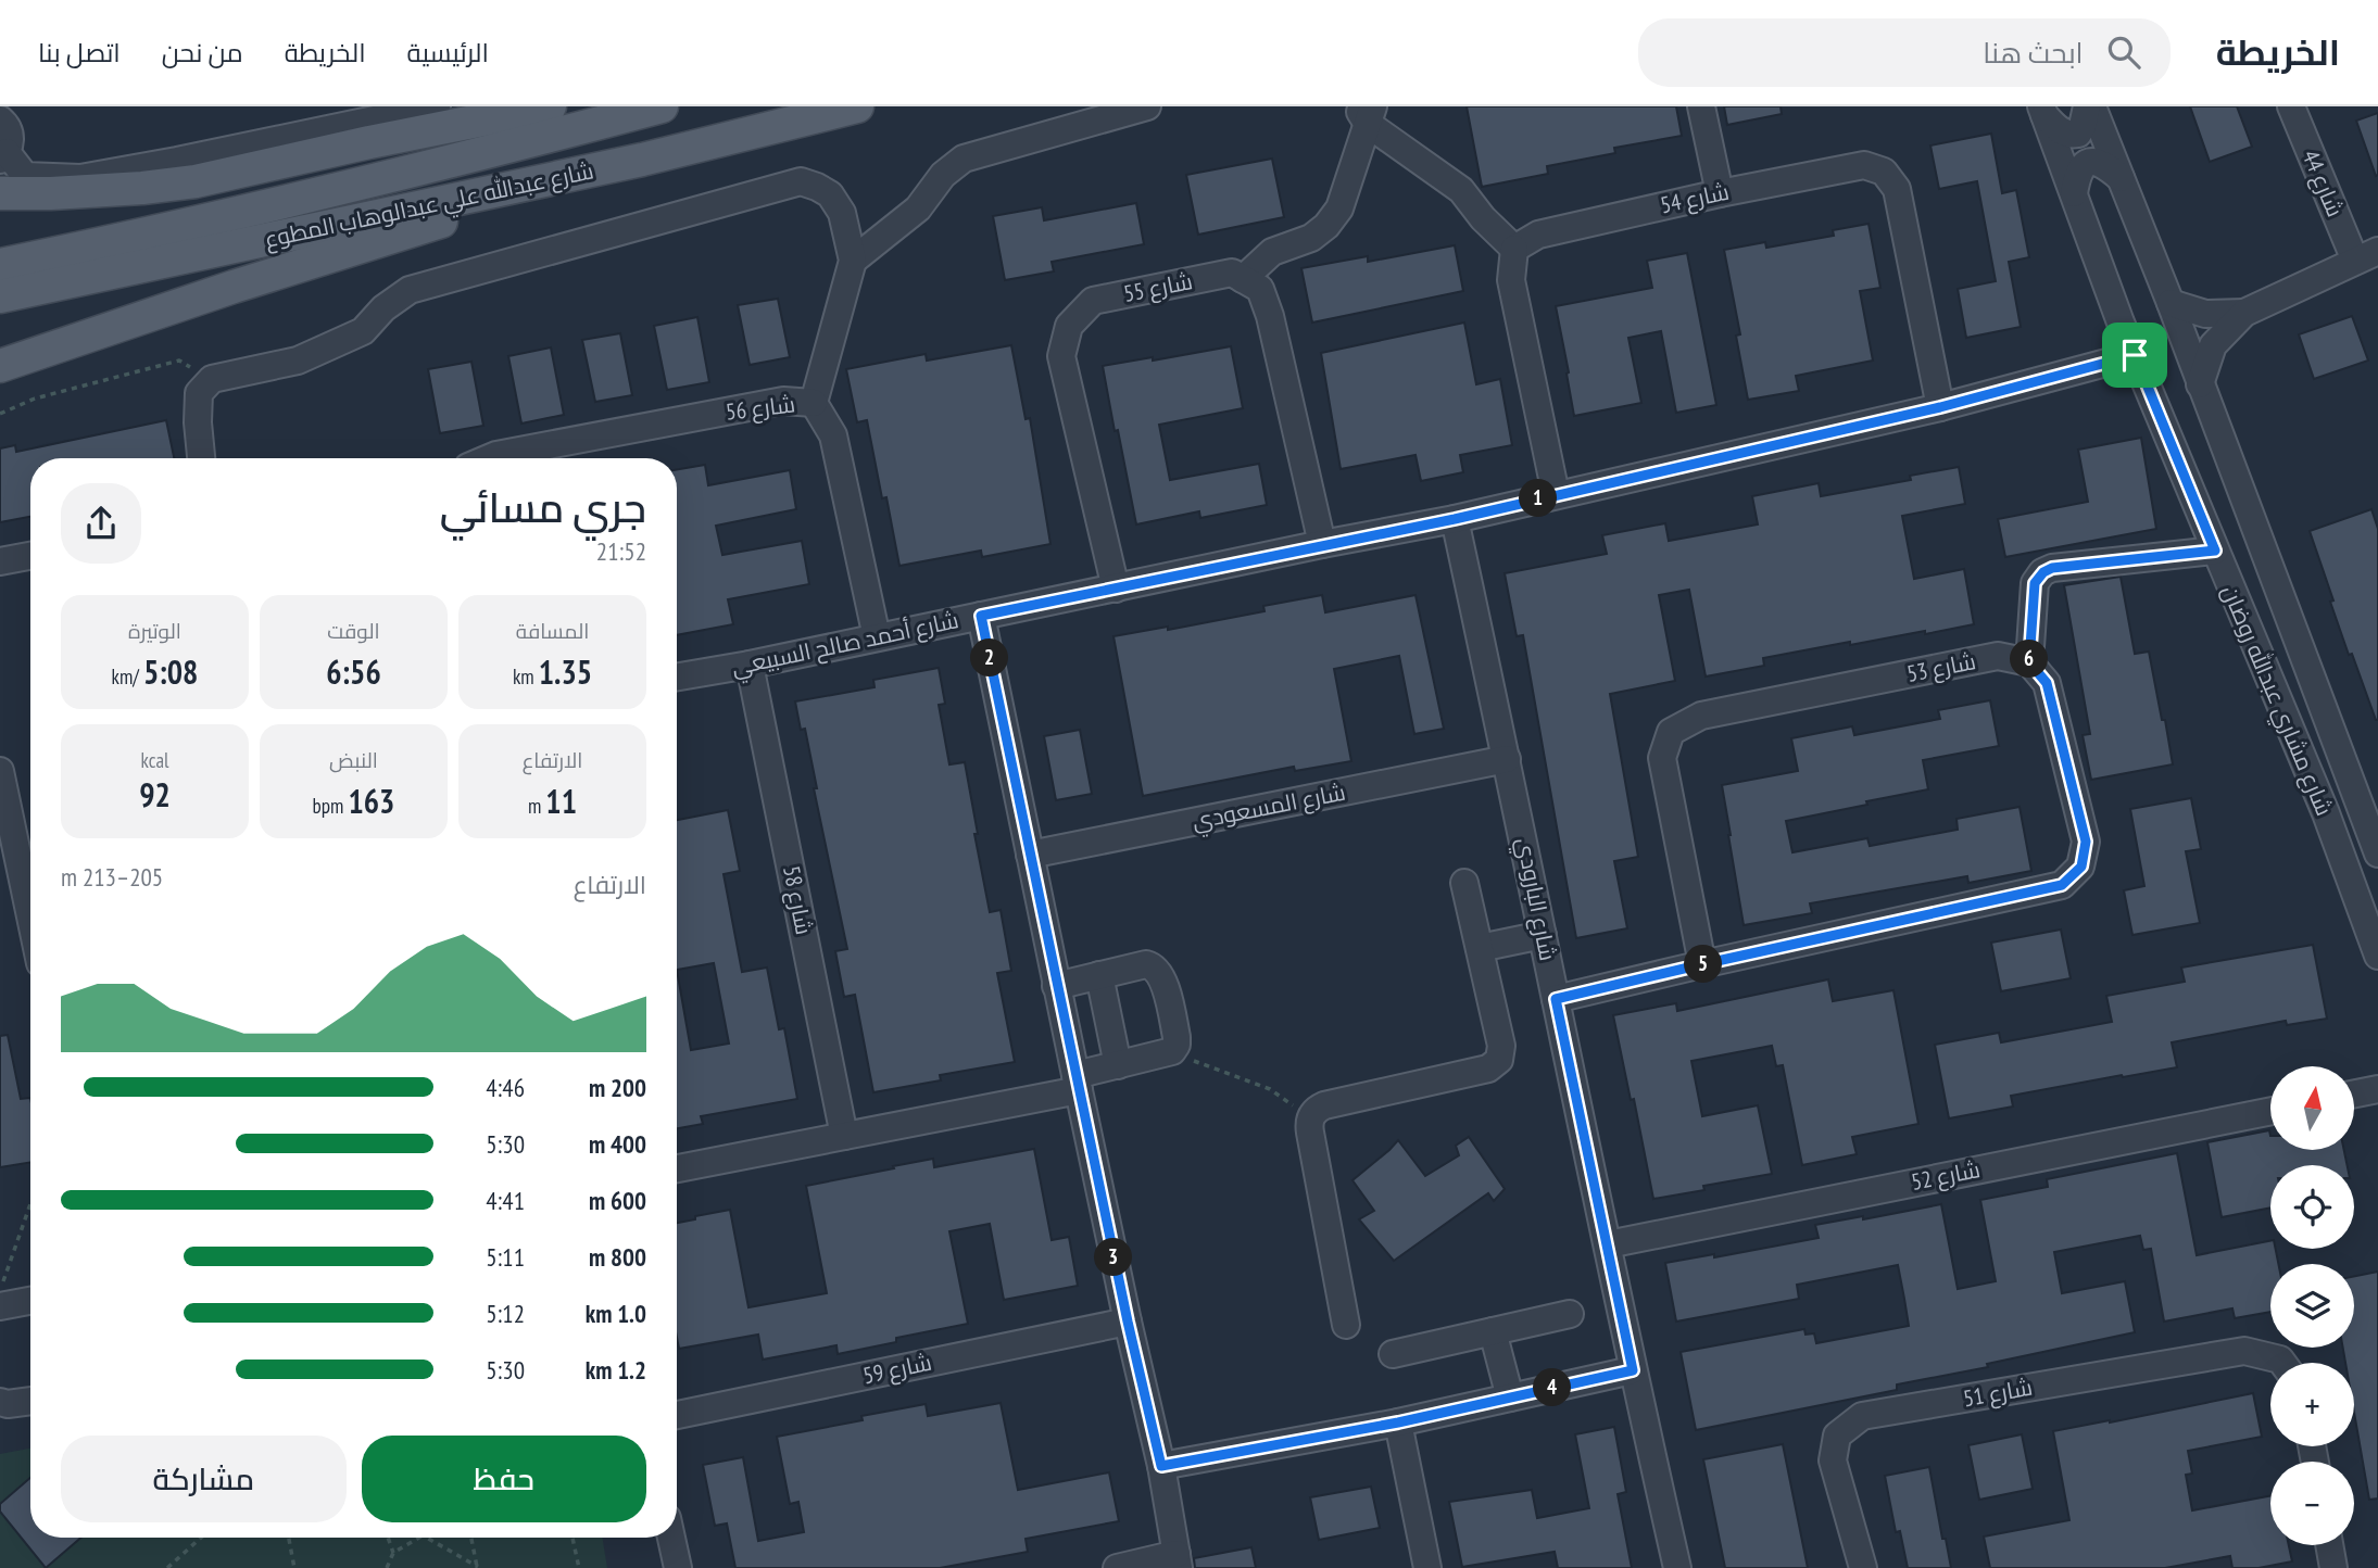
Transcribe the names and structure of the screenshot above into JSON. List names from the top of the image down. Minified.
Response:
{"streets":{"main road":["شارع عبدالله علي عبدالوهاب المطوع"],"street":["شارع 44","شارع 54","شارع 55","شارع 56","شارع أحمد صالح السبيعي","شارع 53","شارع مشاري عبدالله روضان","شارع المسعودي","شارع البارودي","شارع 58","شارع 52","شارع 59","شارع 51"]},"crossings":[["شارع 54","شارع أحمد صالح السبيعي"],["شارع 55","شارع أحمد صالح السبيعي"],["شارع 56","شارع أحمد صالح السبيعي"],["شارع أحمد صالح السبيعي","شارع مشاري عبدالله روضان"],["شارع أحمد صالح السبيعي","شارع البارودي"],["شارع أحمد صالح السبيعي","شارع 58"],["شارع المسعودي","شارع البارودي"],["شارع البارودي","شارع 52"]],"north":"top","page":{"header":"الخريطة","search":"ابحث هنا","nav":["الرئيسية","الخريطة","من نحن","اتصل بنا"],"heading":["جري مسائي","21:52"],"pins":["1","2","6","5","3","4"],"stats":[["المسافة","1.35 km"],["الوقت","6:56"],["الوتيرة","5:08 /km"],["الارتفاع","11 m"],["النبض","163 bpm"],["kcal","92"]],"chart":["الارتفاع","205–213 m"],"list":[{"name":"200 m","note":"4:46"},{"name":"400 m","note":"5:30"},{"name":"600 m","note":"4:41"},{"name":"800 m","note":"5:11"},{"name":"1.0 km","note":"5:12"},{"name":"1.2 km","note":"5:30"}],"map_buttons":["+","−"],"buttons":["حفظ","مشاركة"]}}
